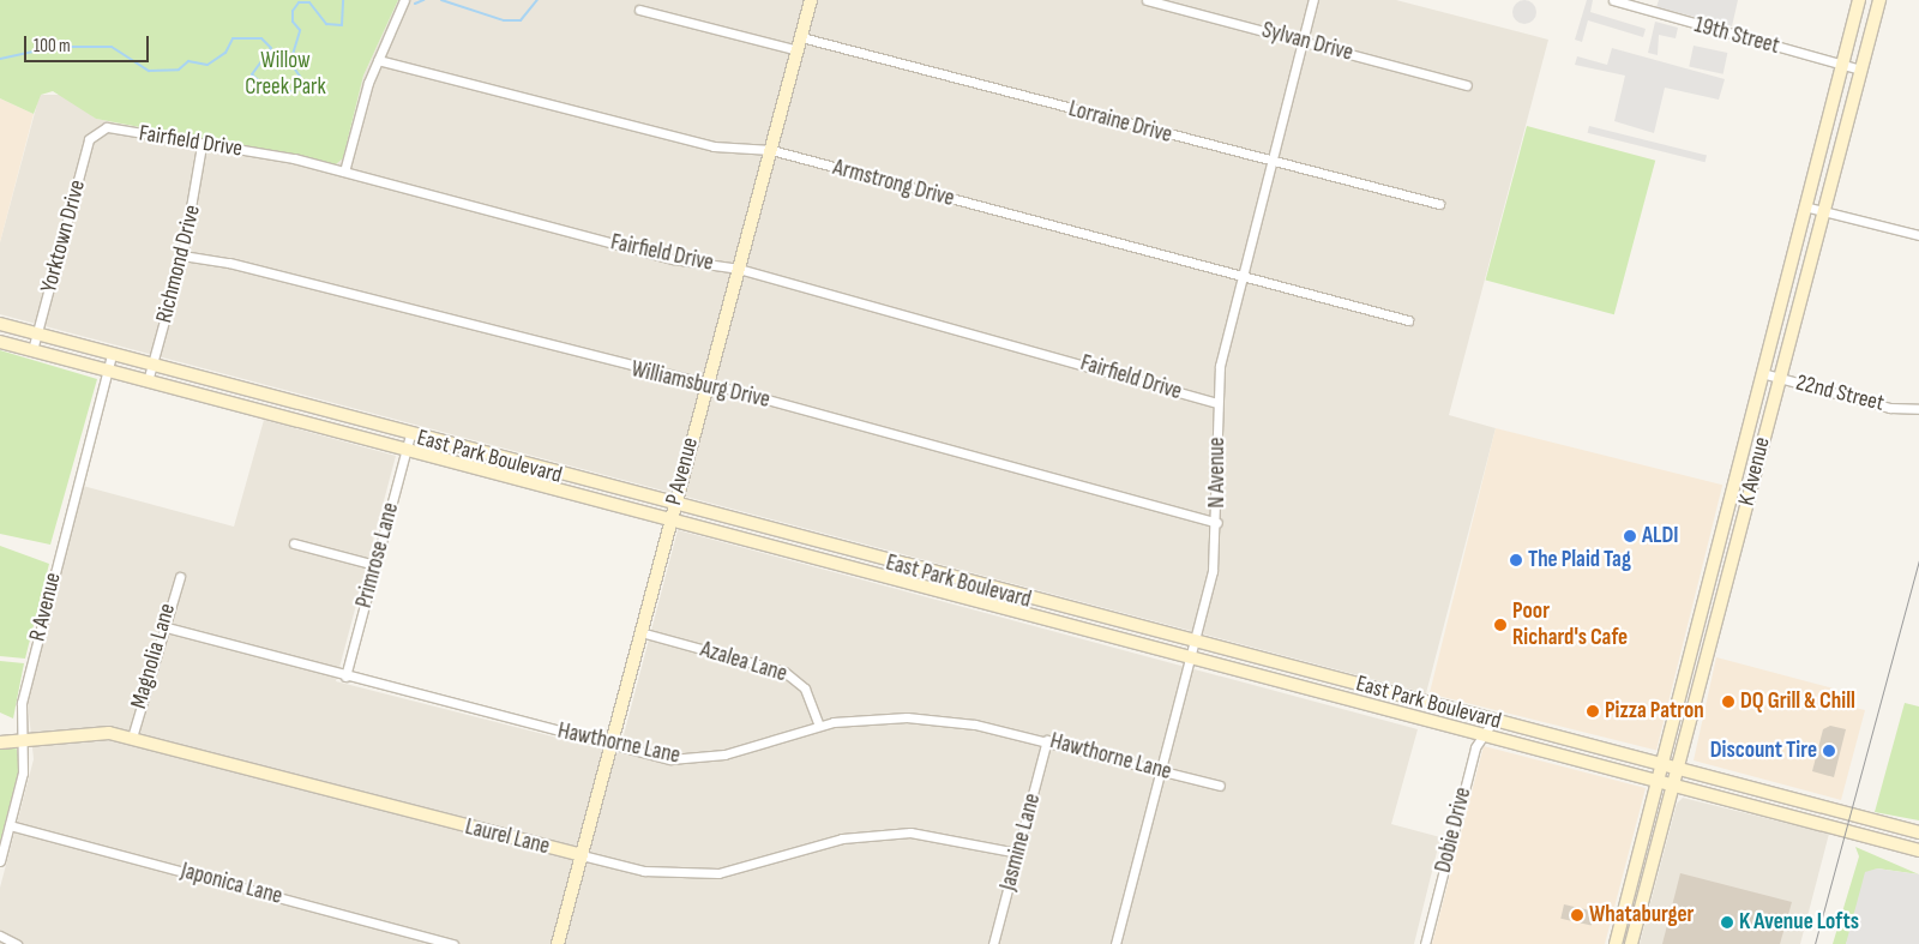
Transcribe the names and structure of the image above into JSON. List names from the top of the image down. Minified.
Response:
{"streets":{"main road":["East Park Boulevard","P Avenue","K Avenue","Laurel Lane"],"street":["19th Street","Sylvan Drive","Lorraine Drive","Fairfield Drive","Armstrong Drive","Yorktown Drive","Richmond Drive","Williamsburg Drive","22nd Street","N Avenue","Primrose Lane","R Avenue","Magnolia Lane","Azalea Lane","Hawthorne Lane","Dobie Drive","Jasmine Lane","Japonica Lane"]},"crossings":[["19th Street","K Avenue"],["Sylvan Drive","N Avenue"],["Lorraine Drive","P Avenue"],["Lorraine Drive","N Avenue"],["Fairfield Drive","Yorktown Drive"],["Fairfield Drive","Richmond Drive"],["Fairfield Drive","P Avenue"],["Fairfield Drive","N Avenue"],["Armstrong Drive","P Avenue"],["Armstrong Drive","N Avenue"],["Yorktown Drive","East Park Boulevard"],["Richmond Drive","Williamsburg Drive"],["Richmond Drive","East Park Boulevard"],["Williamsburg Drive","P Avenue"],["Williamsburg Drive","N Avenue"],["22nd Street","K Avenue"],["East Park Boulevard","P Avenue"],["East Park Boulevard","K Avenue"],["East Park Boulevard","N Avenue"],["East Park Boulevard","Primrose Lane"],["East Park Boulevard","R Avenue"],["East Park Boulevard","Dobie Drive"],["P Avenue","Azalea Lane"],["P Avenue","Hawthorne Lane"],["P Avenue","Laurel Lane"],["N Avenue","Hawthorne Lane"],["Primrose Lane","Hawthorne Lane"],["R Avenue","Laurel Lane"],["R Avenue","Japonica Lane"],["Magnolia Lane","Hawthorne Lane"],["Magnolia Lane","Laurel Lane"],["Azalea Lane","Hawthorne Lane"],["Hawthorne Lane","Jasmine Lane"],["Laurel Lane","Jasmine Lane"]],"parks":["Willow Creek Park"],"places":["ALDI","The Plaid Tag","Poor Richard's Cafe","DQ Grill & Chill","Pizza Patron","Discount Tire","Whataburger","K Avenue Lofts"],"scale_bar":"100 m"}
